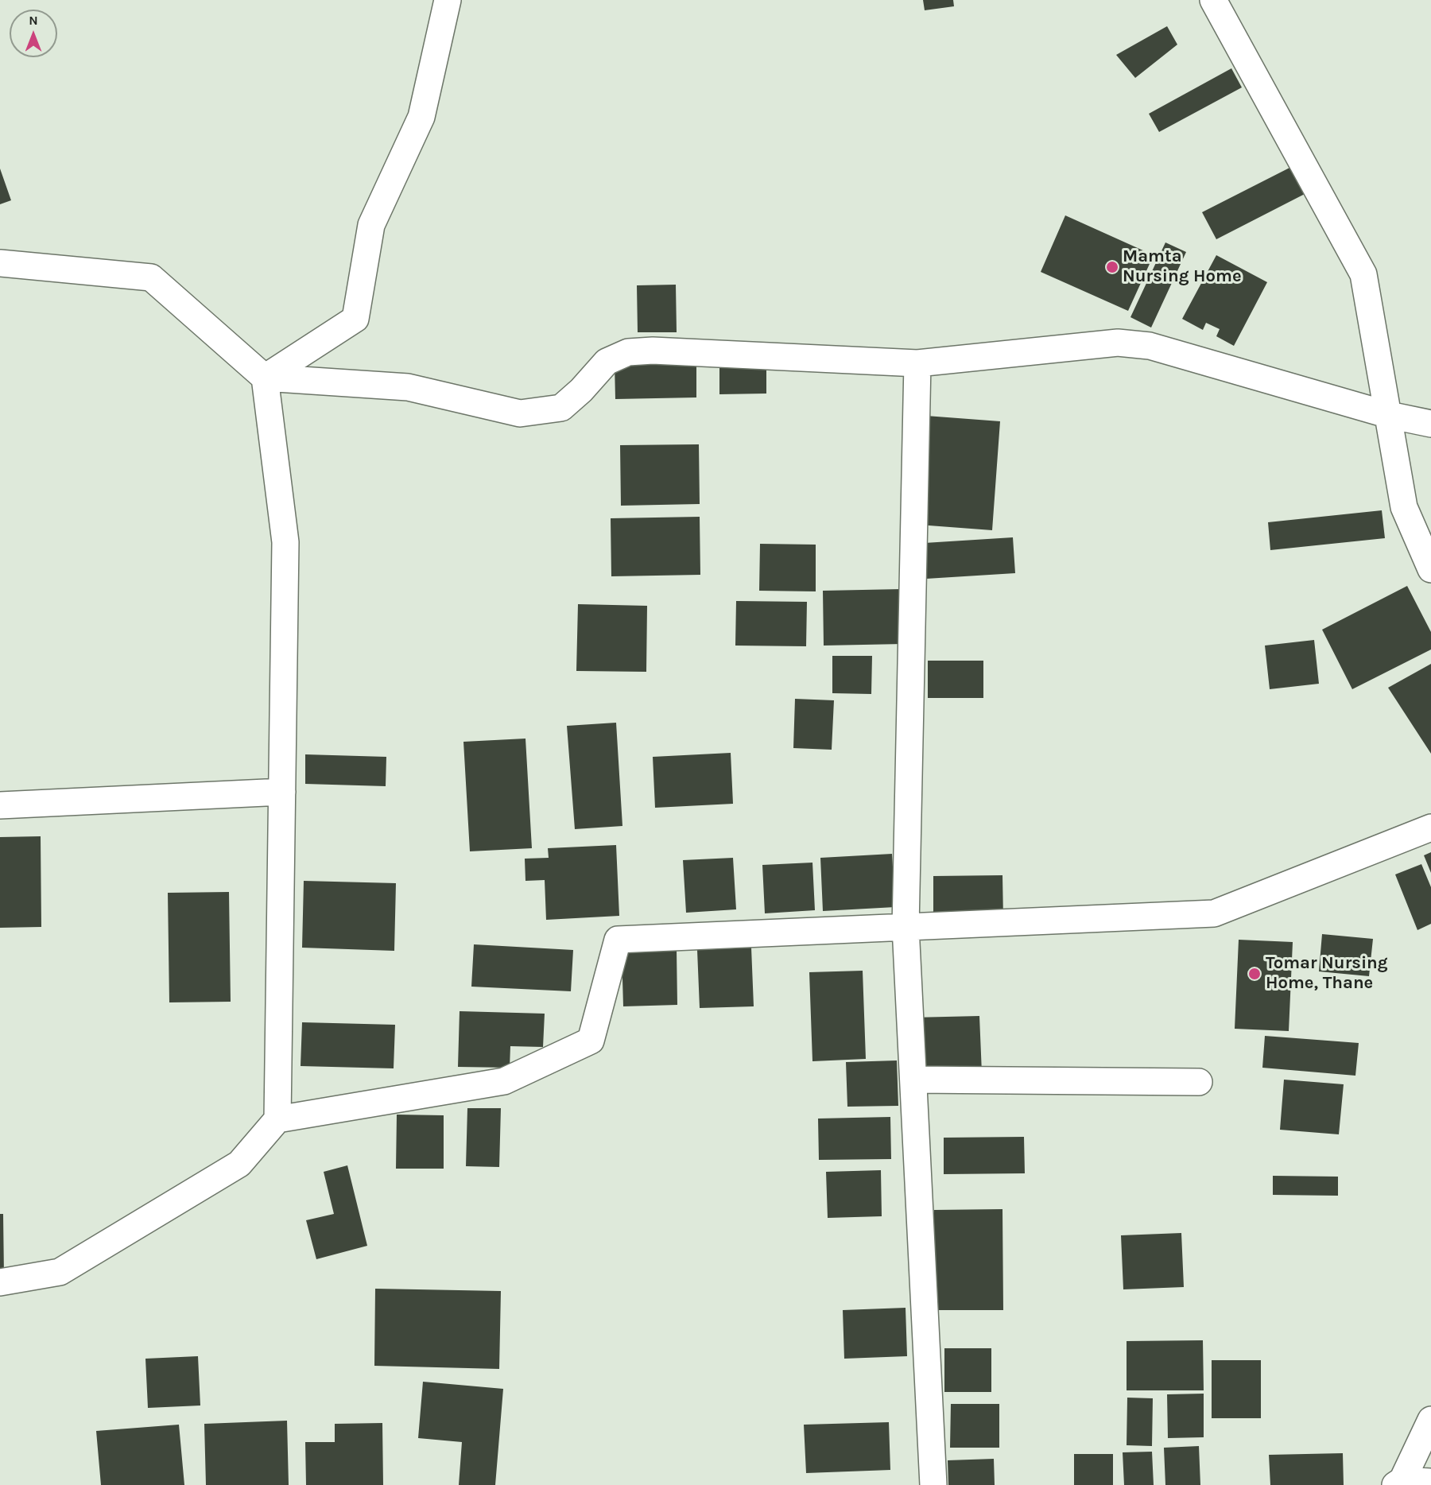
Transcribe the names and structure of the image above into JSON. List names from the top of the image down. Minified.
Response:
{"places":["Mamta Nursing Home","Tomar Nursing Home, Thane"],"north":"top"}
